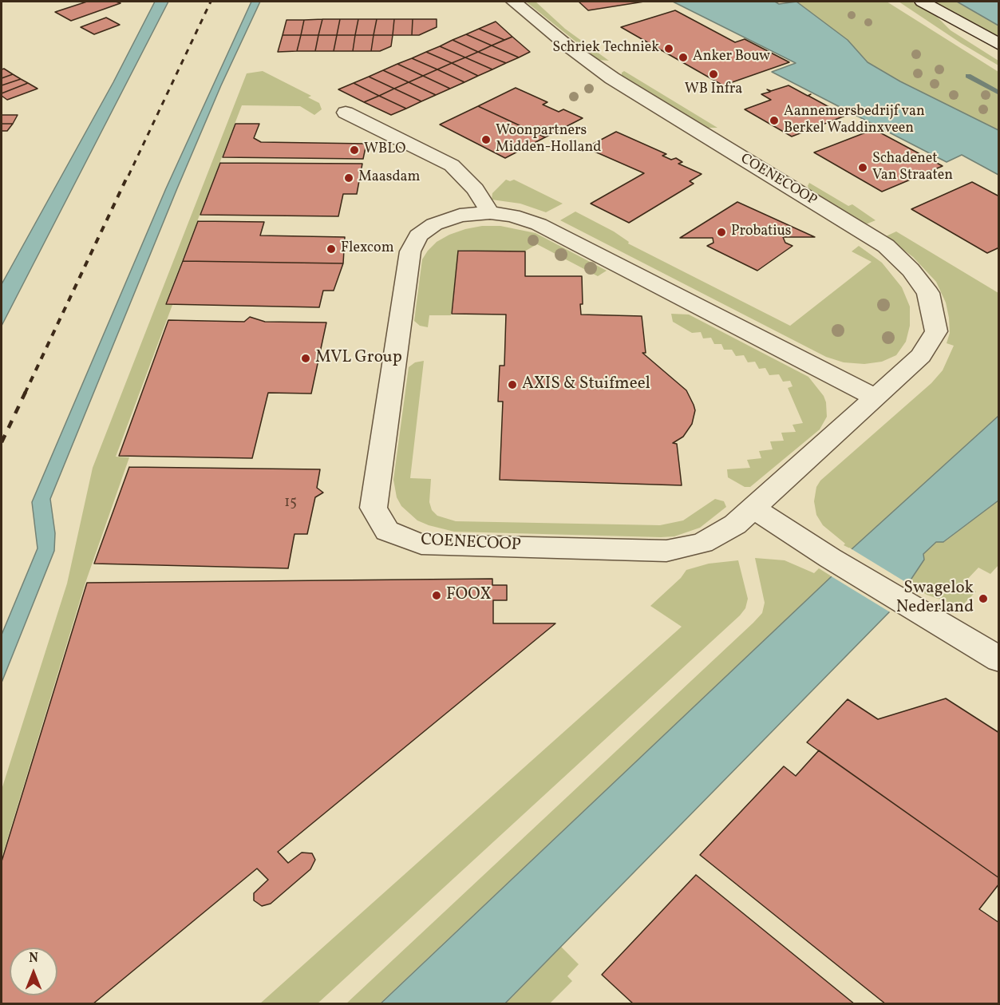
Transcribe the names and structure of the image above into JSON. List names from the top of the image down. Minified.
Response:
{"streets":{"street":["COENECOOP"]},"places":["Schriek Techniek","Anker Bouw","WB Infra","Aannemersbedrijf van Berkel Waddinxveen","Woonpartners Midden-Holland","WBLO","Schadenet Van Straaten","Maasdam","Probatius","Flexcom","MVL Group","AXIS & Stuifmeel","FOOX","Swagelok Nederland"],"house_numbers":["15"],"north":"top"}
